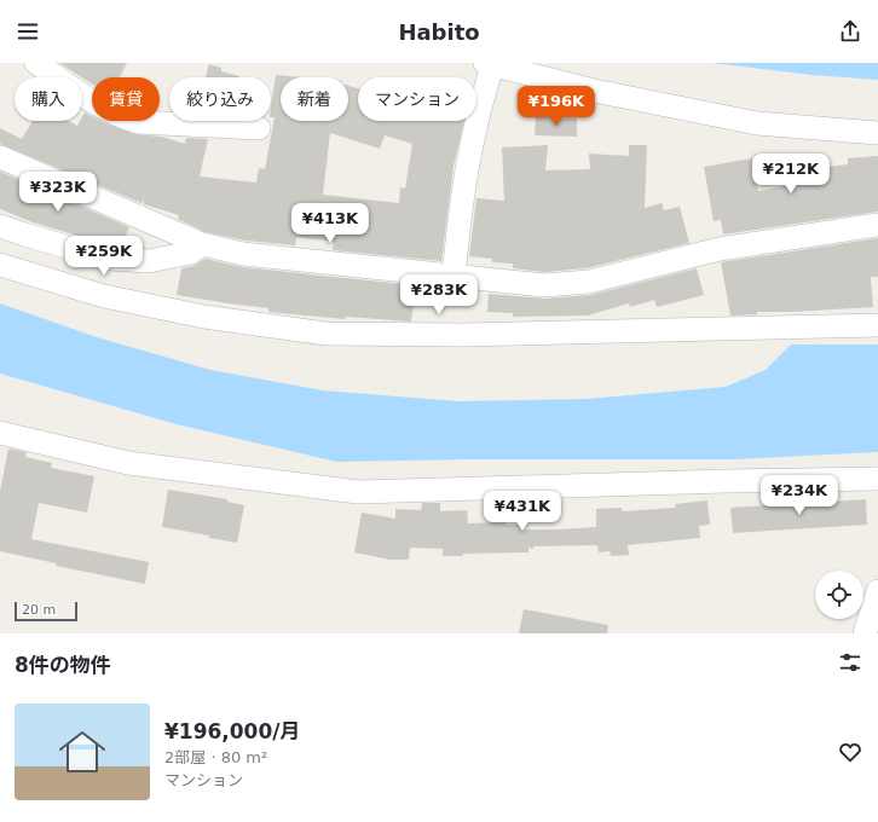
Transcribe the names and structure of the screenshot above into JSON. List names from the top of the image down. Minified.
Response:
{"scale_bar":"20 m","page":{"header":"Habito","chip":["購入","賃貸","絞り込み","新着","マンション"],"price":["¥196K","¥212K","¥323K","¥413K","¥259K","¥283K","¥234K","¥431K"],"scale":"20 m","heading":"8件の物件","list":[{"name":"¥196,000/月","note":"2部屋 · 80 m² · マンション"}]}}
